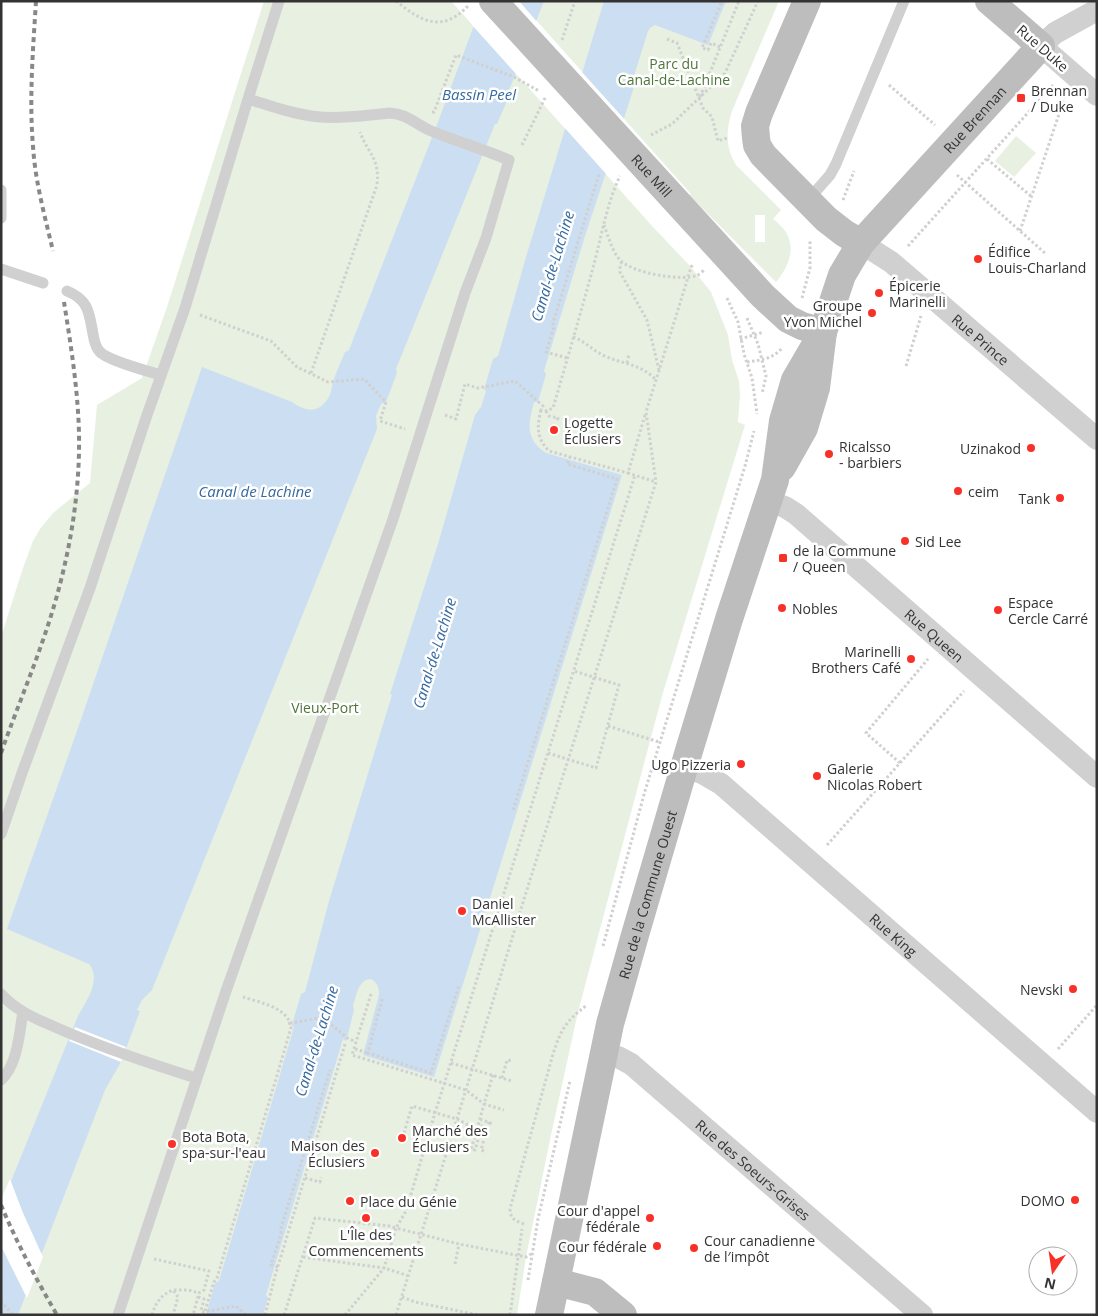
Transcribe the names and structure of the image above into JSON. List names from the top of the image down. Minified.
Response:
{"streets":{"street":["Rue Duke","Rue Brennan","Rue Mill","Rue Prince","Rue Queen","Rue de la Commune Ouest","Rue King","Rue des Soeurs-Grises"]},"crossings":[["Rue Duke","Rue Brennan"],["Rue Brennan","Rue Prince"],["Rue Brennan","Rue de la Commune Ouest"],["Rue Mill","Rue de la Commune Ouest"],["Rue Prince","Rue de la Commune Ouest"],["Rue Queen","Rue de la Commune Ouest"],["Rue de la Commune Ouest","Rue King"],["Rue de la Commune Ouest","Rue des Soeurs-Grises"]],"water":["Bassin Peel","Canal-de-Lachine","Canal de Lachine"],"parks":["Parc du Canal-de-Lachine","Vieux-Port"],"places":{"transit":["Brennan / Duke","de la Commune / Queen"],"other":["Édifice Louis-Charland","Épicerie Marinelli","Groupe Yvon Michel","Logette Éclusiers","Uzinakod","Ricalsso - barbiers","ceim","Tank","Sid Lee","Nobles","Espace Cercle Carré","Marinelli Brothers Café","Ugo Pizzeria","Galerie Nicolas Robert","Daniel McAllister","Nevski","Marché des Éclusiers","Bota Bota, spa-sur-l'eau","Maison des Éclusiers","DOMO","Place du Génie","L'Île des Commencements","Cour d'appel fédérale","Cour fédérale","Cour canadienne de l′impôt"]},"north":"bottom"}
